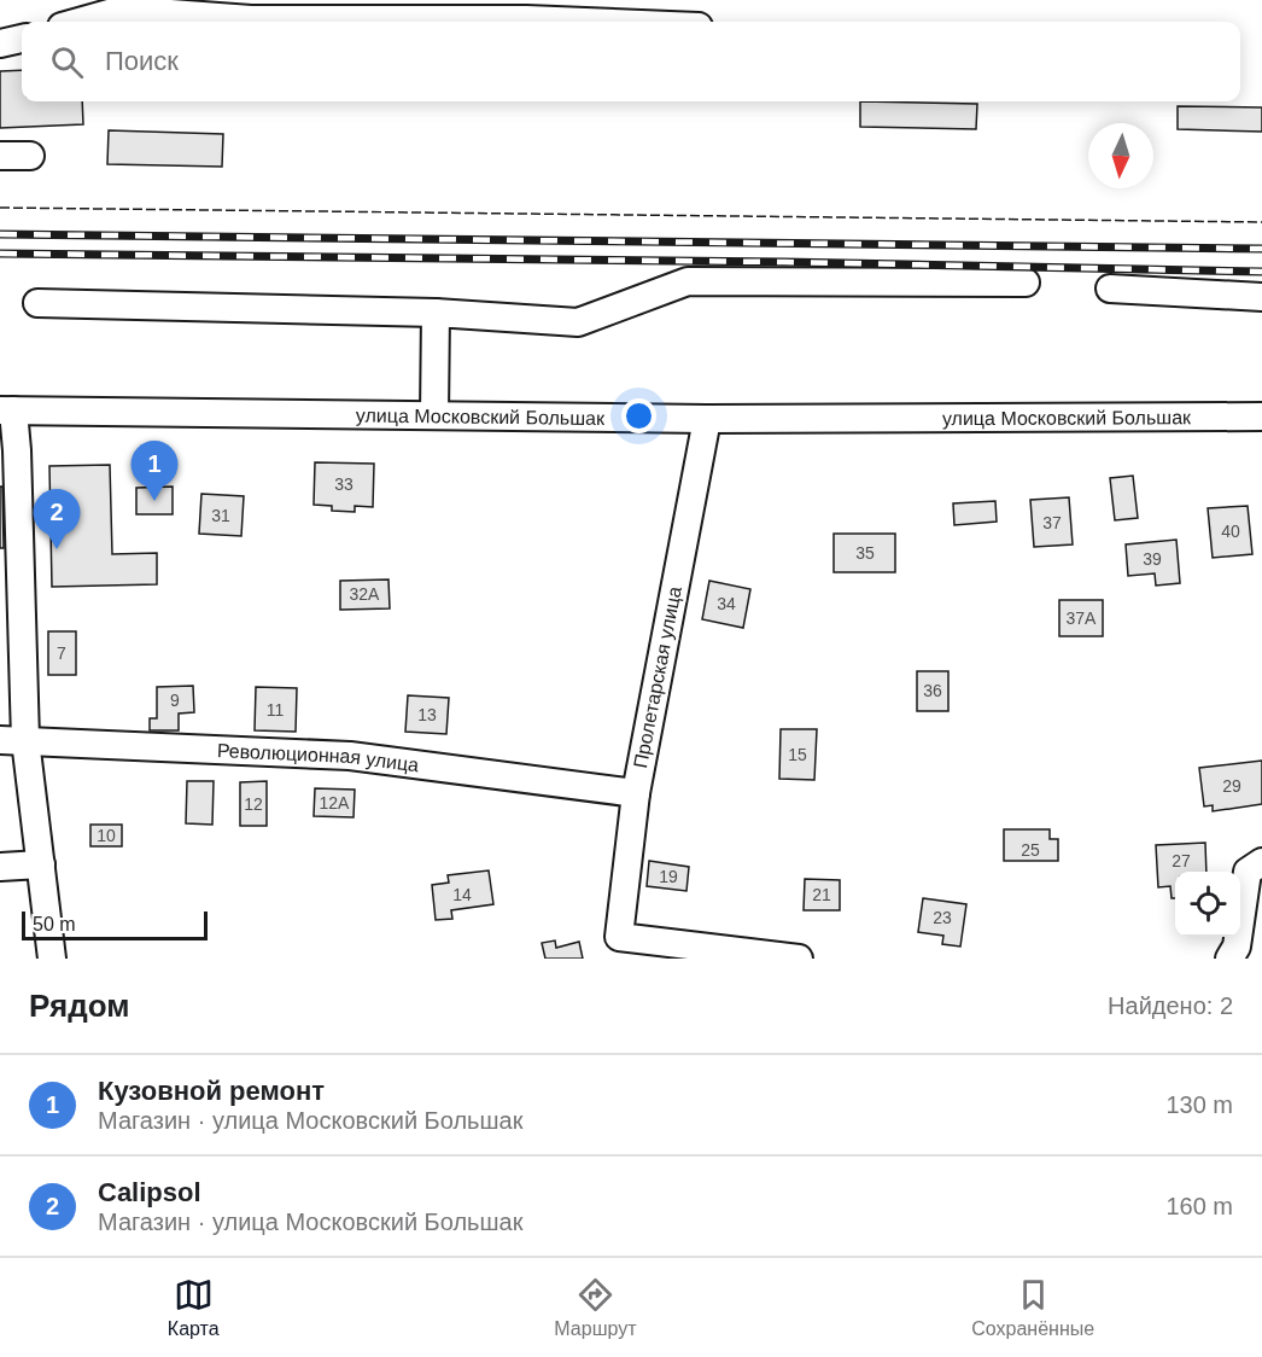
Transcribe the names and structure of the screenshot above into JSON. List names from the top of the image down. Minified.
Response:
{"streets":{"street":["улица Московский Большак","Пролетарская улица","Революционная улица"]},"crossings":[["улица Московский Большак","Пролетарская улица"],["Пролетарская улица","Революционная улица"]],"house_numbers":["33","31","37","40","35","39","32А","34","37А","7","36","9","11","13","15","29","12А","12","10","25","27","19","14","21","23"],"scale_bar":"50 m","north":"bottom","page":{"search":"Поиск","pins":["1","2"],"scale":"50 m","heading":["Рядом","Найдено: 2"],"list":[{"mark":"1","name":"Кузовной ремонт","note":"Магазин · улица Московский Большак","value":"130 m"},{"mark":"2","name":"Сalipsol","note":"Магазин · улица Московский Большак","value":"160 m"}],"nav":["Карта","Маршрут","Сохранённые"]}}
